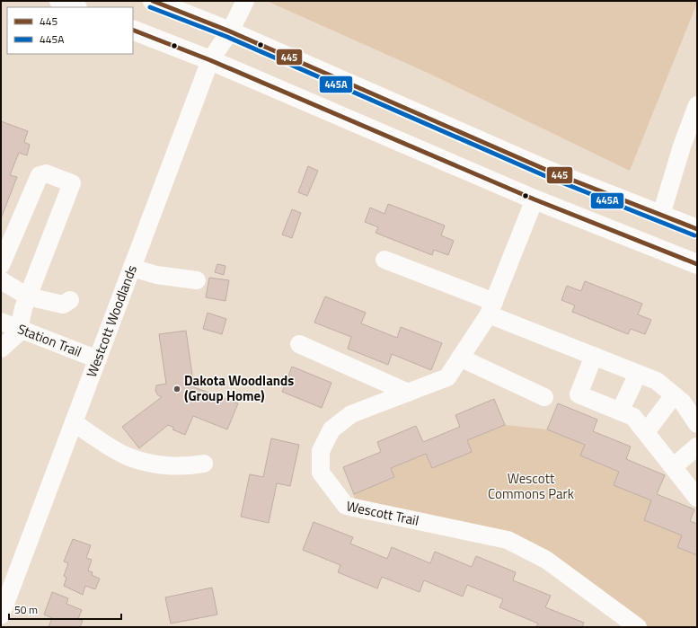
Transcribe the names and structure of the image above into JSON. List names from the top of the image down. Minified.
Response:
{"streets":{"street":["Westcott Woodlands","Station Trail","Wescott Trail"]},"crossings":[["Westcott Woodlands","Station Trail"]],"parks":["Wescott Commons Park"],"places":["Dakota Woodlands (Group Home)"],"lines":["transit line 445","transit line 445A"],"legend":["445","445A"],"scale_bar":"50 m"}
